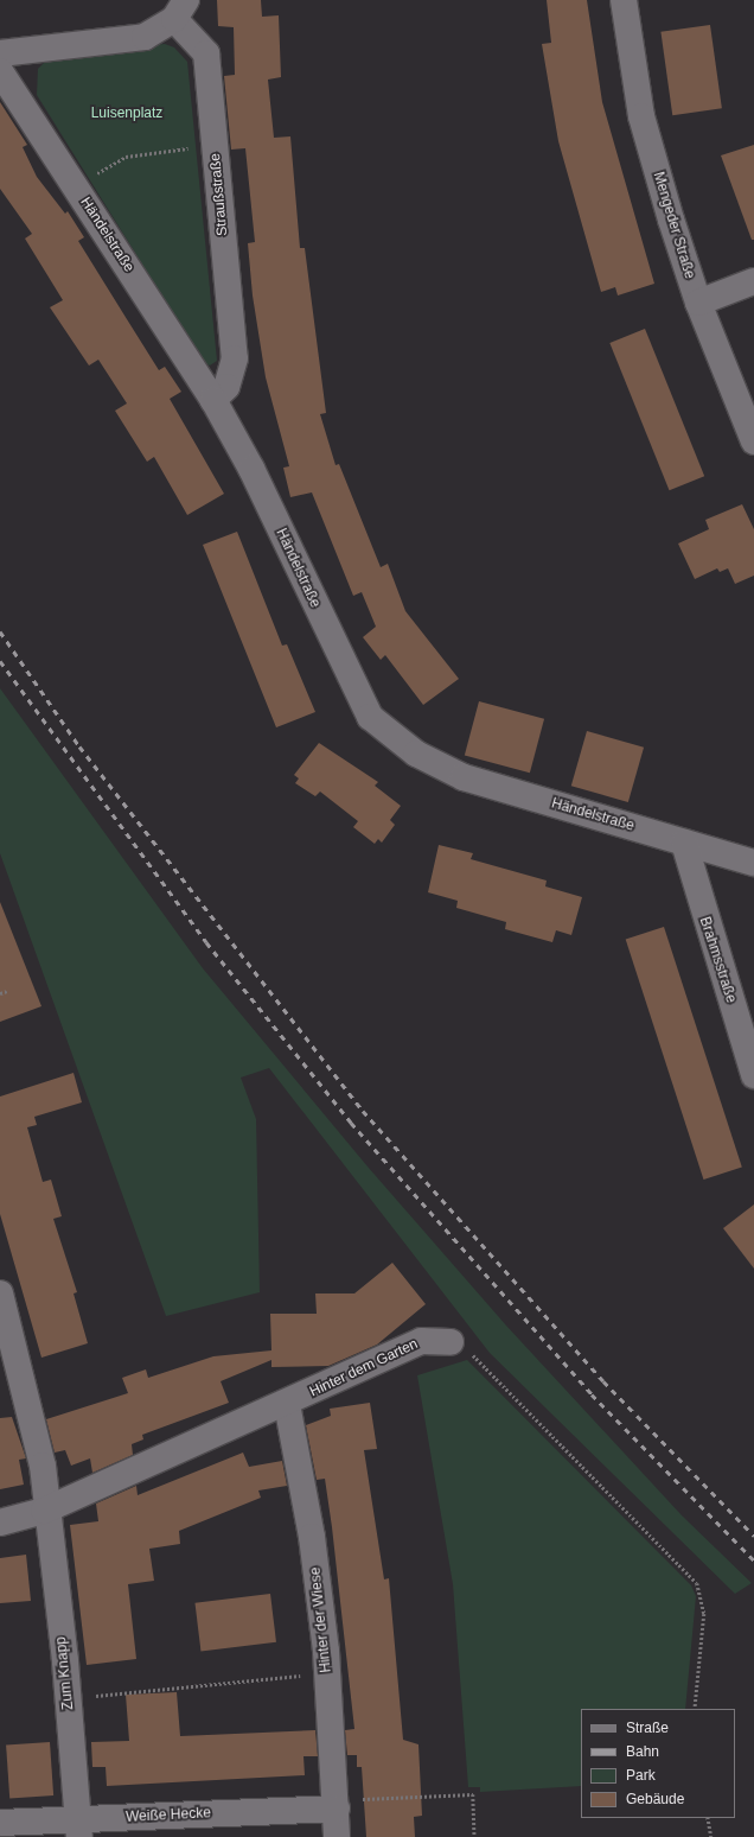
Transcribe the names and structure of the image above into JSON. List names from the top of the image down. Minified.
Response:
{"streets":{"street":["Straußstraße","Mengeder Straße","Händelstraße","Brahmsstraße","Hinter dem Garten","Hinter der Wiese","Zum Knapp","Weiße Hecke"]},"crossings":[["Straußstraße","Händelstraße"],["Händelstraße","Brahmsstraße"],["Hinter dem Garten","Hinter der Wiese"],["Hinter dem Garten","Zum Knapp"],["Hinter der Wiese","Weiße Hecke"],["Zum Knapp","Weiße Hecke"]],"parks":["Luisenplatz"],"legend":["Straße","Bahn","Park","Gebäude"]}
